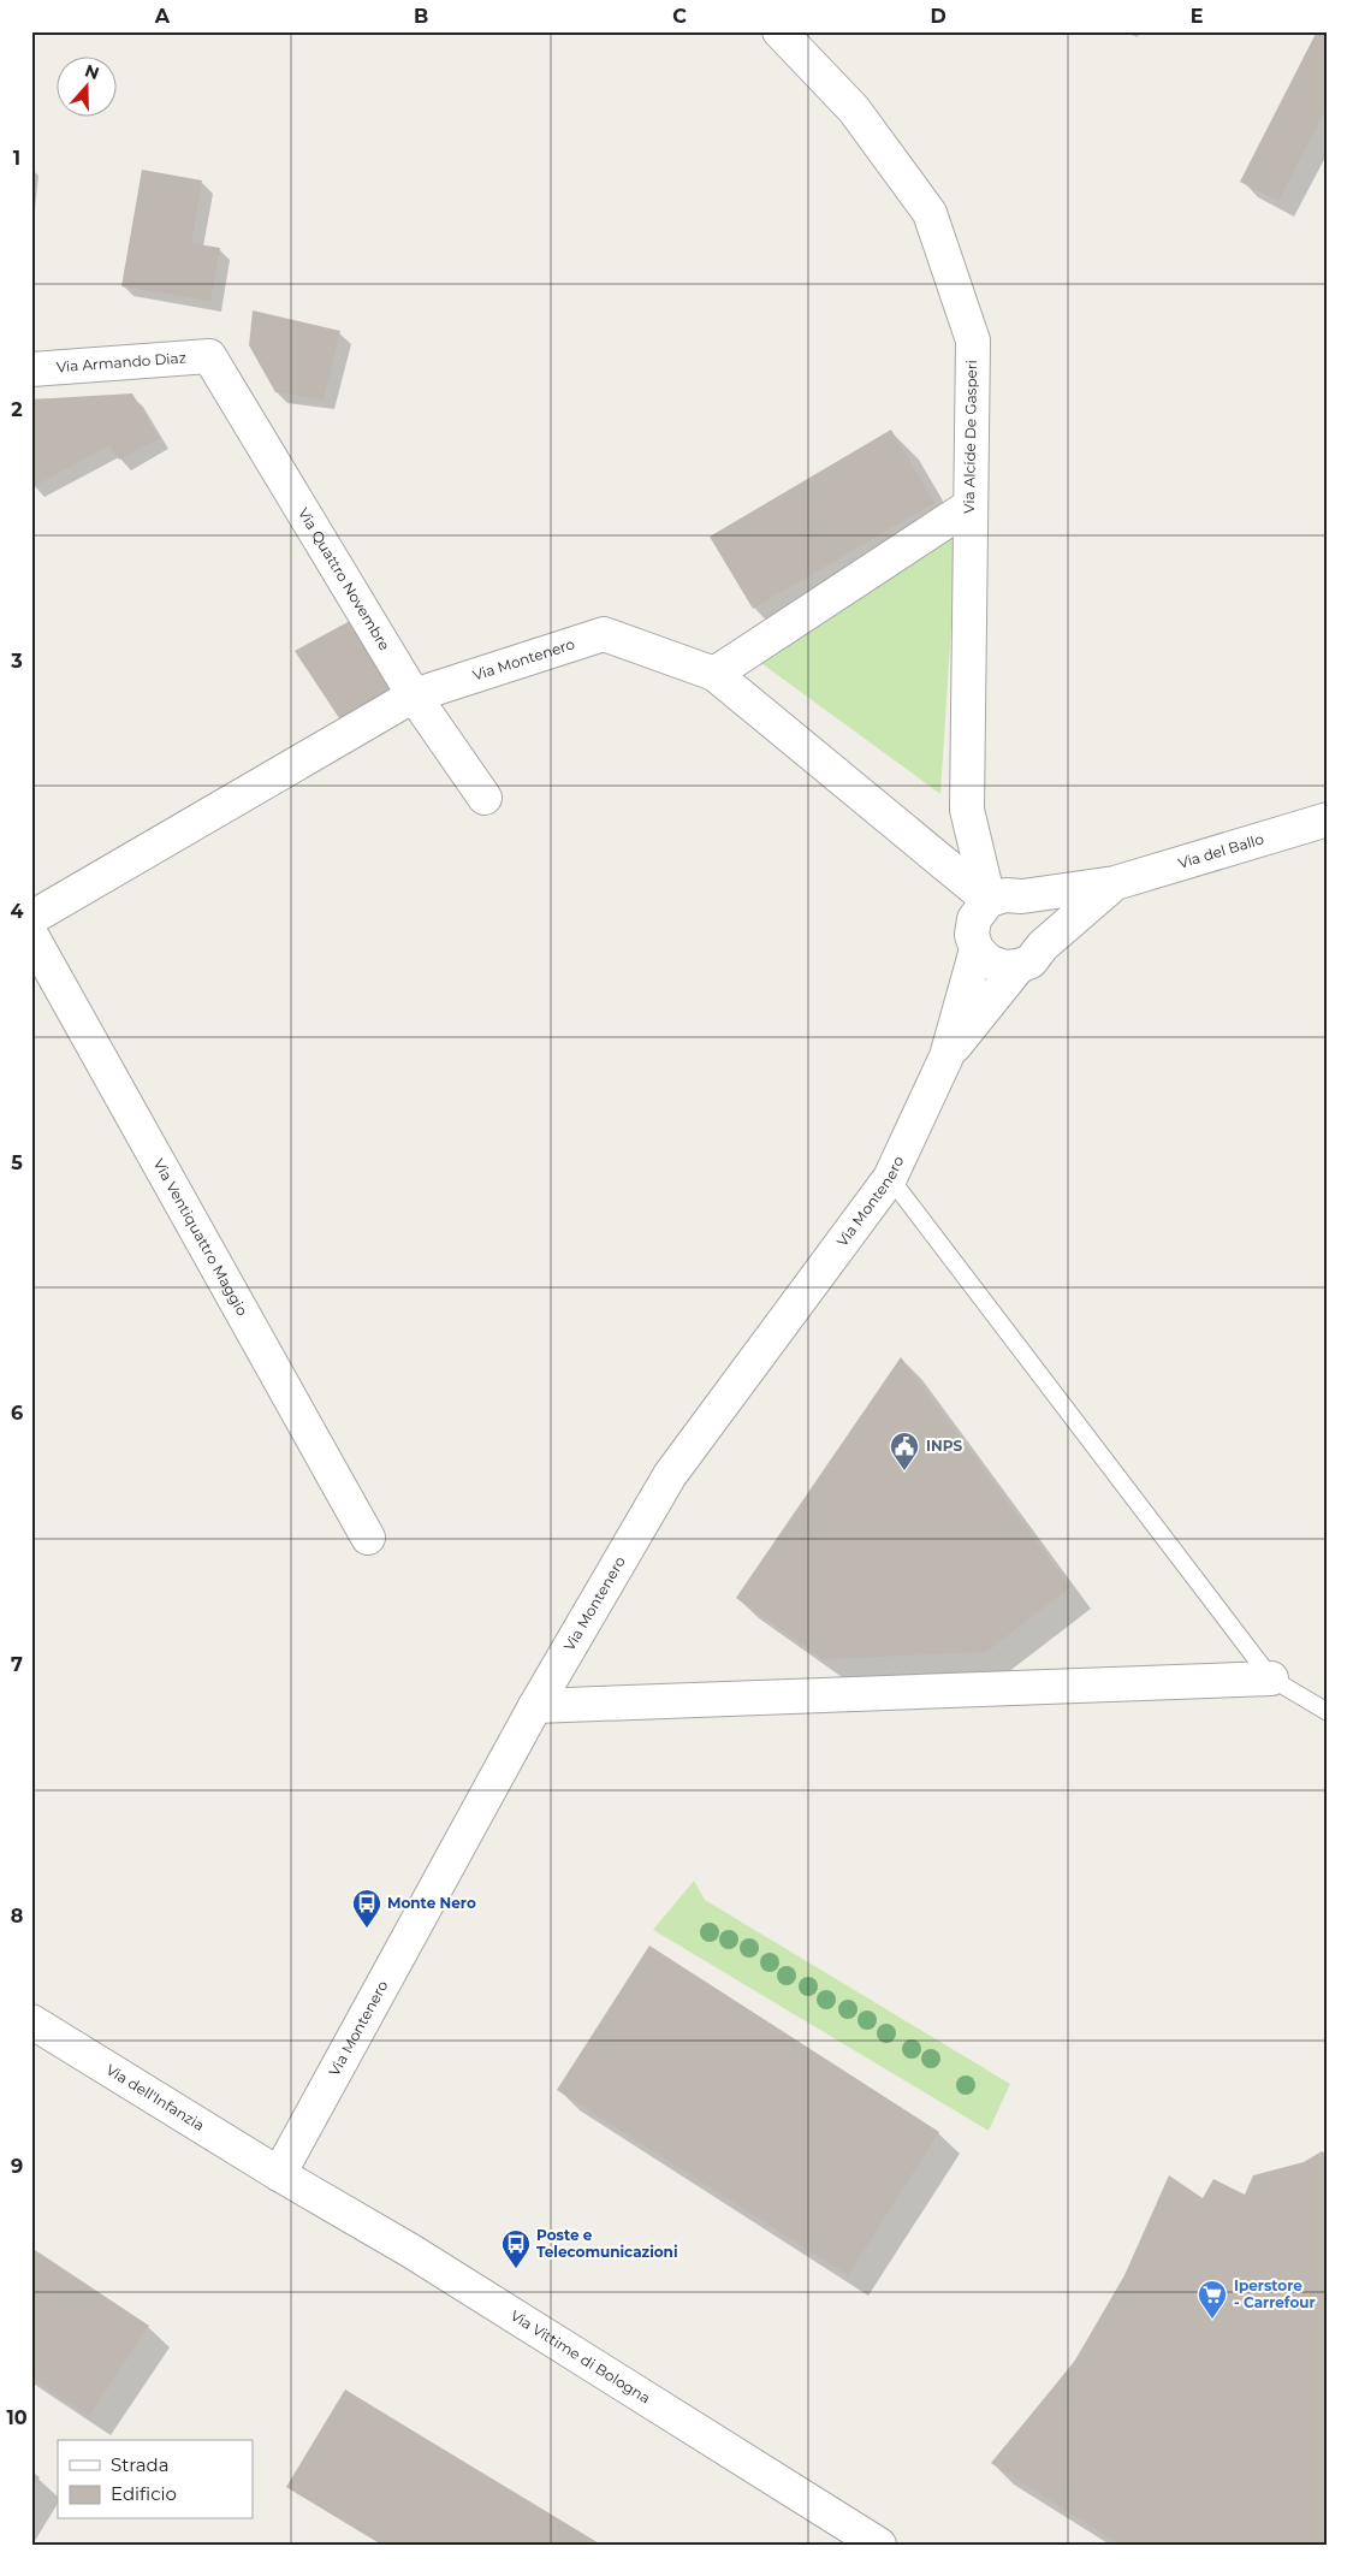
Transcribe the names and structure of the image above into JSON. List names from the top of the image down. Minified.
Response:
{"streets":{"street":["Via Armando Diaz","Via Alcide De Gasperi","Via Quattro Novembre","Via Montenero","Via del Ballo","Via Ventiquattro Maggio","Via dell'Infanzia","Via Vittime di Bologna"]},"crossings":[["Via Armando Diaz","Via Quattro Novembre"],["Via Alcide De Gasperi","Via Montenero"],["Via Quattro Novembre","Via Montenero"],["Via Montenero","Via del Ballo"],["Via Montenero","Via dell'Infanzia"],["Via Montenero","Via Vittime di Bologna"],["Via dell'Infanzia","Via Vittime di Bologna"]],"places":{"public building":["INPS"],"bus stop":["Monte Nero","Poste e Telecomunicazioni"],"supermarket":["Iperstore - Carrefour"]},"legend":["Strada","Edificio"],"north":"top","grid":{"columns":["A","B","C","D","E"],"rows":["1","2","3","4","5","6","7","8","9","10"]}}
